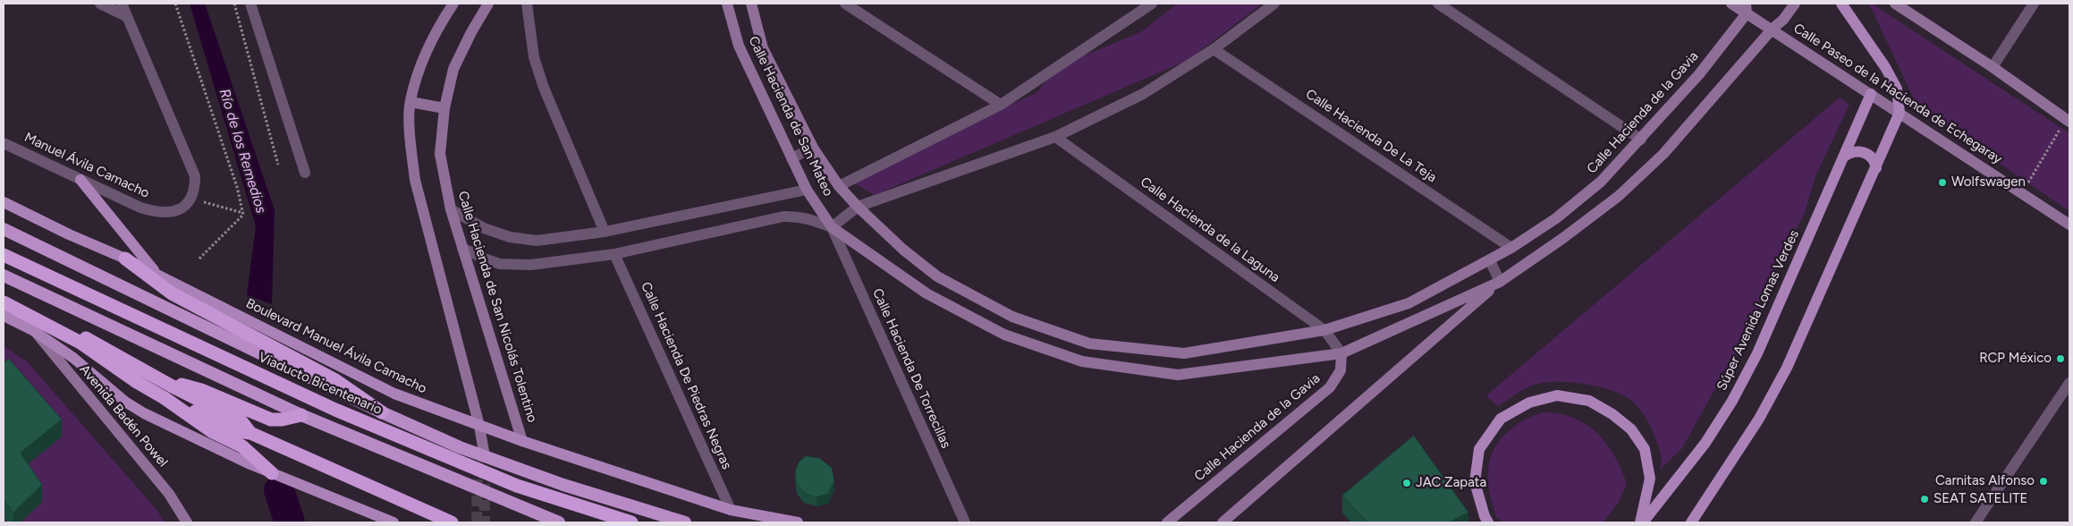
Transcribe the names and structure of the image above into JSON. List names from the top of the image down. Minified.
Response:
{"streets":{"highway":["Viaducto Bicentenario"],"main road":["Calle Paseo de la Hacienda de Echegaray","Calle Hacienda de la Gavia","Calle Hacienda de San Mateo","Calle Hacienda de San Nicolás Tolentino","Súper Avenida Lomas Verdes","Boulevard Manuel Ávila Camacho","Avenida Badén Powel"],"street":["Calle Hacienda De La Teja","Manuel Ávila Camacho","Calle Hacienda de la Laguna","Calle Hacienda De Torrecillas","Calle Hacienda De Piedras Negras"]},"crossings":[["Calle Paseo de la Hacienda de Echegaray","Calle Hacienda de la Gavia"],["Calle Paseo de la Hacienda de Echegaray","Súper Avenida Lomas Verdes"],["Calle Hacienda de la Gavia","Calle Hacienda de San Mateo"],["Calle Hacienda de la Gavia","Calle Hacienda De La Teja"],["Calle Hacienda de la Gavia","Calle Hacienda de la Laguna"],["Calle Hacienda de San Mateo","Calle Hacienda de la Laguna"],["Calle Hacienda de San Mateo","Calle Hacienda De Torrecillas"],["Calle Hacienda de San Nicolás Tolentino","Boulevard Manuel Ávila Camacho"],["Boulevard Manuel Ávila Camacho","Calle Hacienda De Piedras Negras"]],"water":["Río de los Remedios"],"places":["Wolfswagen","RCP México","Carnitas Alfonso","JAC Zapata","SEAT SATELITE"]}
